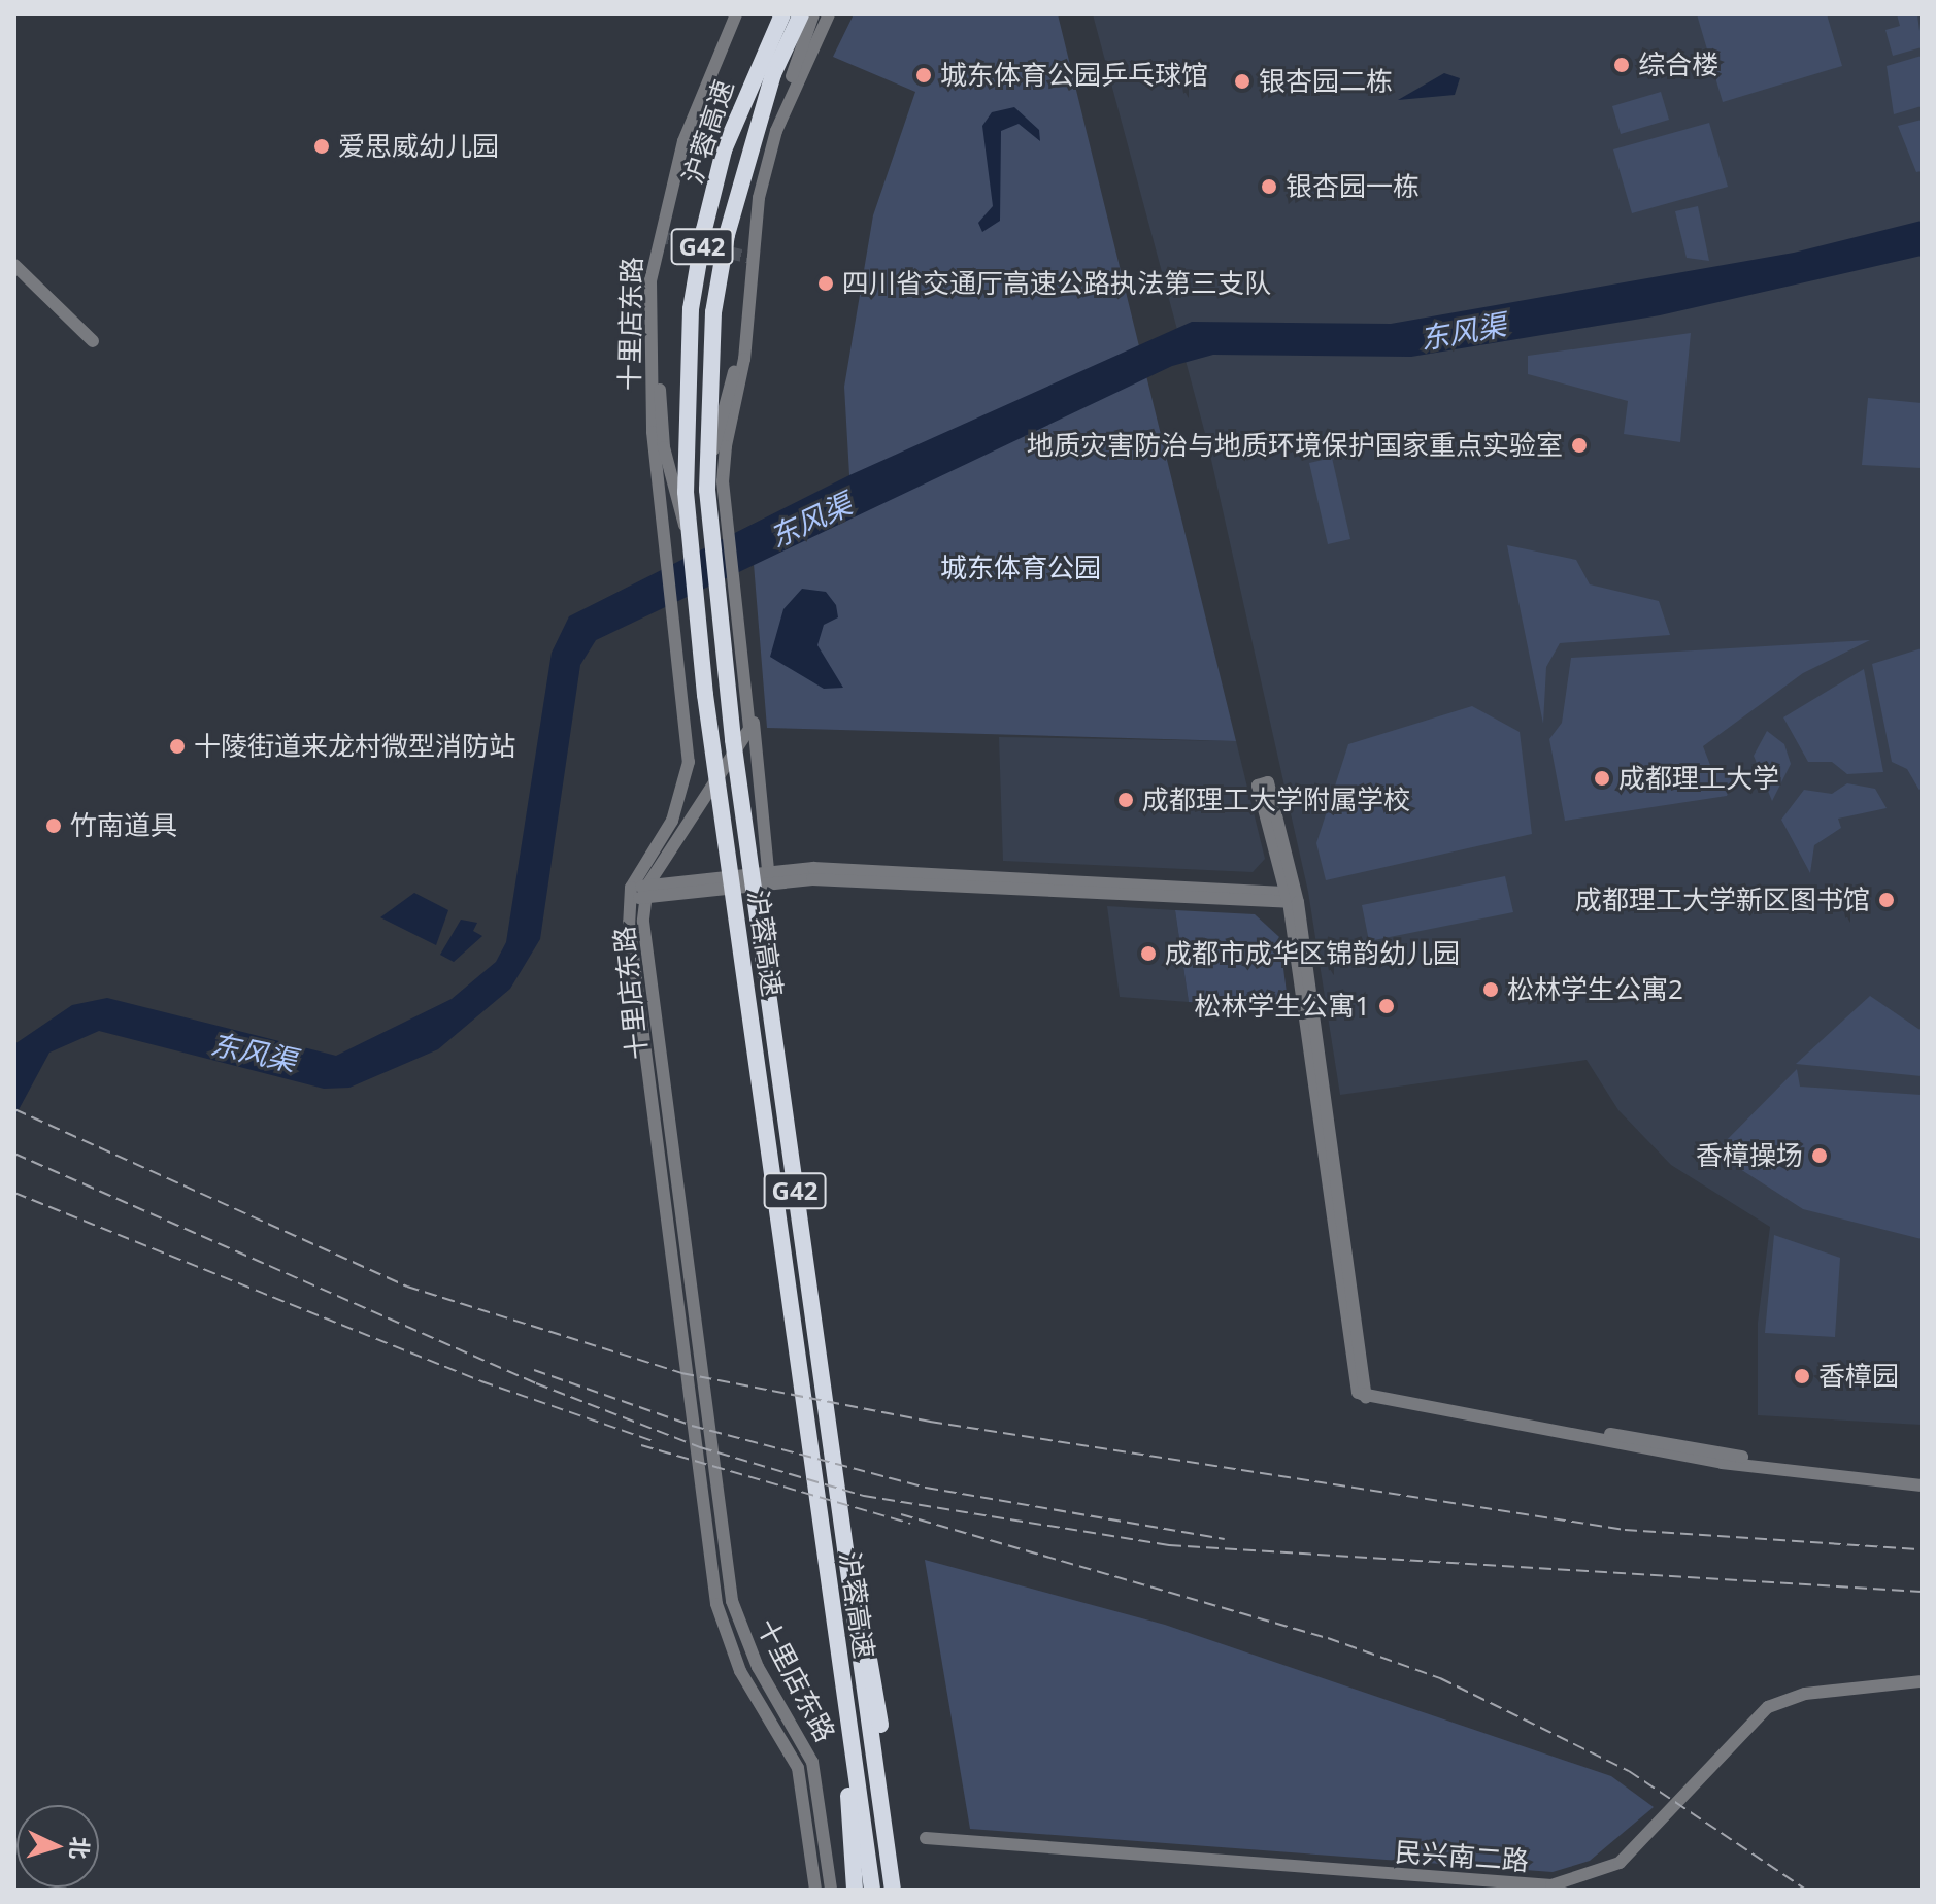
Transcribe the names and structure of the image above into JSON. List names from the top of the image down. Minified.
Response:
{"streets":{"highway":["沪蓉高速","G42"],"street":["十里店东路","民兴南二路"]},"water":["东风渠"],"parks":["城东体育公园"],"places":["综合楼","城东体育公园乒乓球馆","银杏园二栋","爱思威幼儿园","银杏园一栋","四川省交通厅高速公路执法第三支队","地质灾害防治与地质环境保护国家重点实验室","十陵街道来龙村微型消防站","成都理工大学","成都理工大学附属学校","竹南道具","成都理工大学新区图书馆","成都市成华区锦韵幼儿园","松林学生公寓2","松林学生公寓1","香樟操场","香樟园"],"north":"right"}
